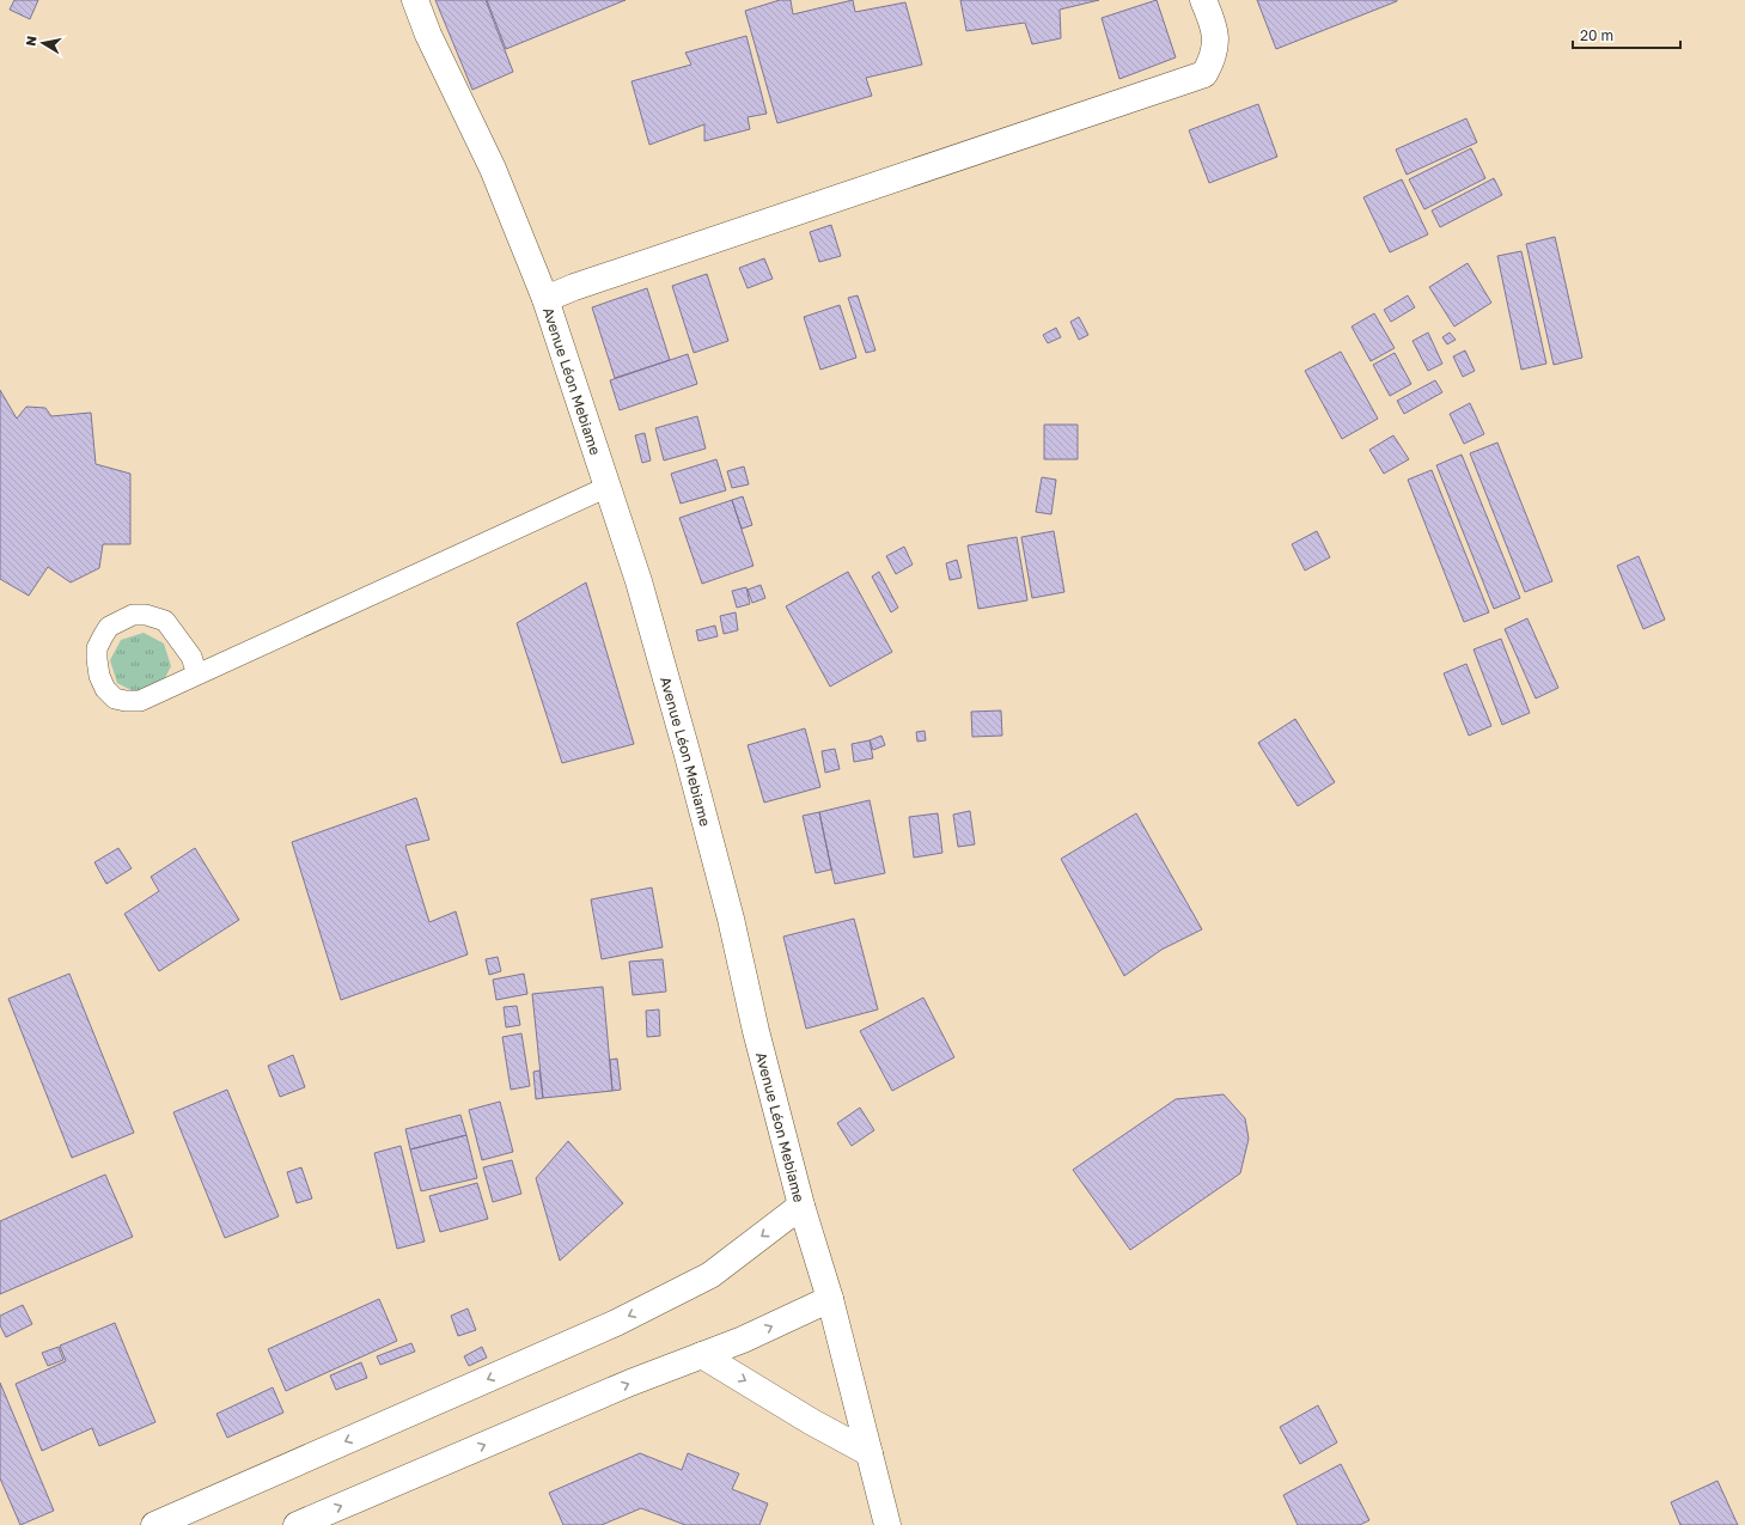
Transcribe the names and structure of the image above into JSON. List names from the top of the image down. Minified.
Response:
{"streets":{"street":["Avenue Léon Mebiame"]},"scale_bar":"20 m","north":"left"}
